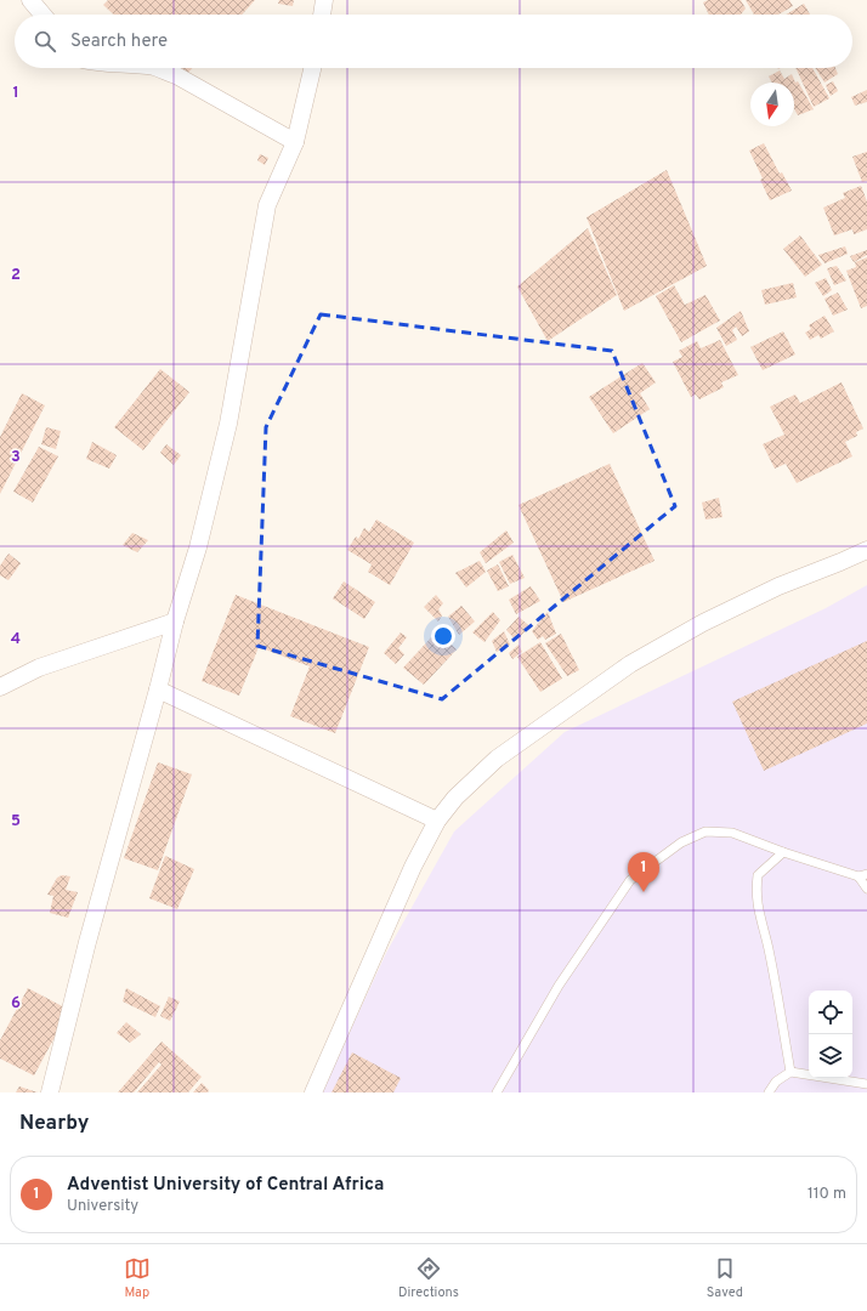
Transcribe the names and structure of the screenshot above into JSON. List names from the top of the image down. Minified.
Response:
{"north":"bottom","page":{"search":"Search here","pins":"1","heading":"Nearby","list":[{"mark":"1","name":"Adventist University of Central Africa","note":"University","value":"110 m"}],"nav":["Map","Directions","Saved"]},"grid":{"rows":["1","2","3","4","5","6"]}}
